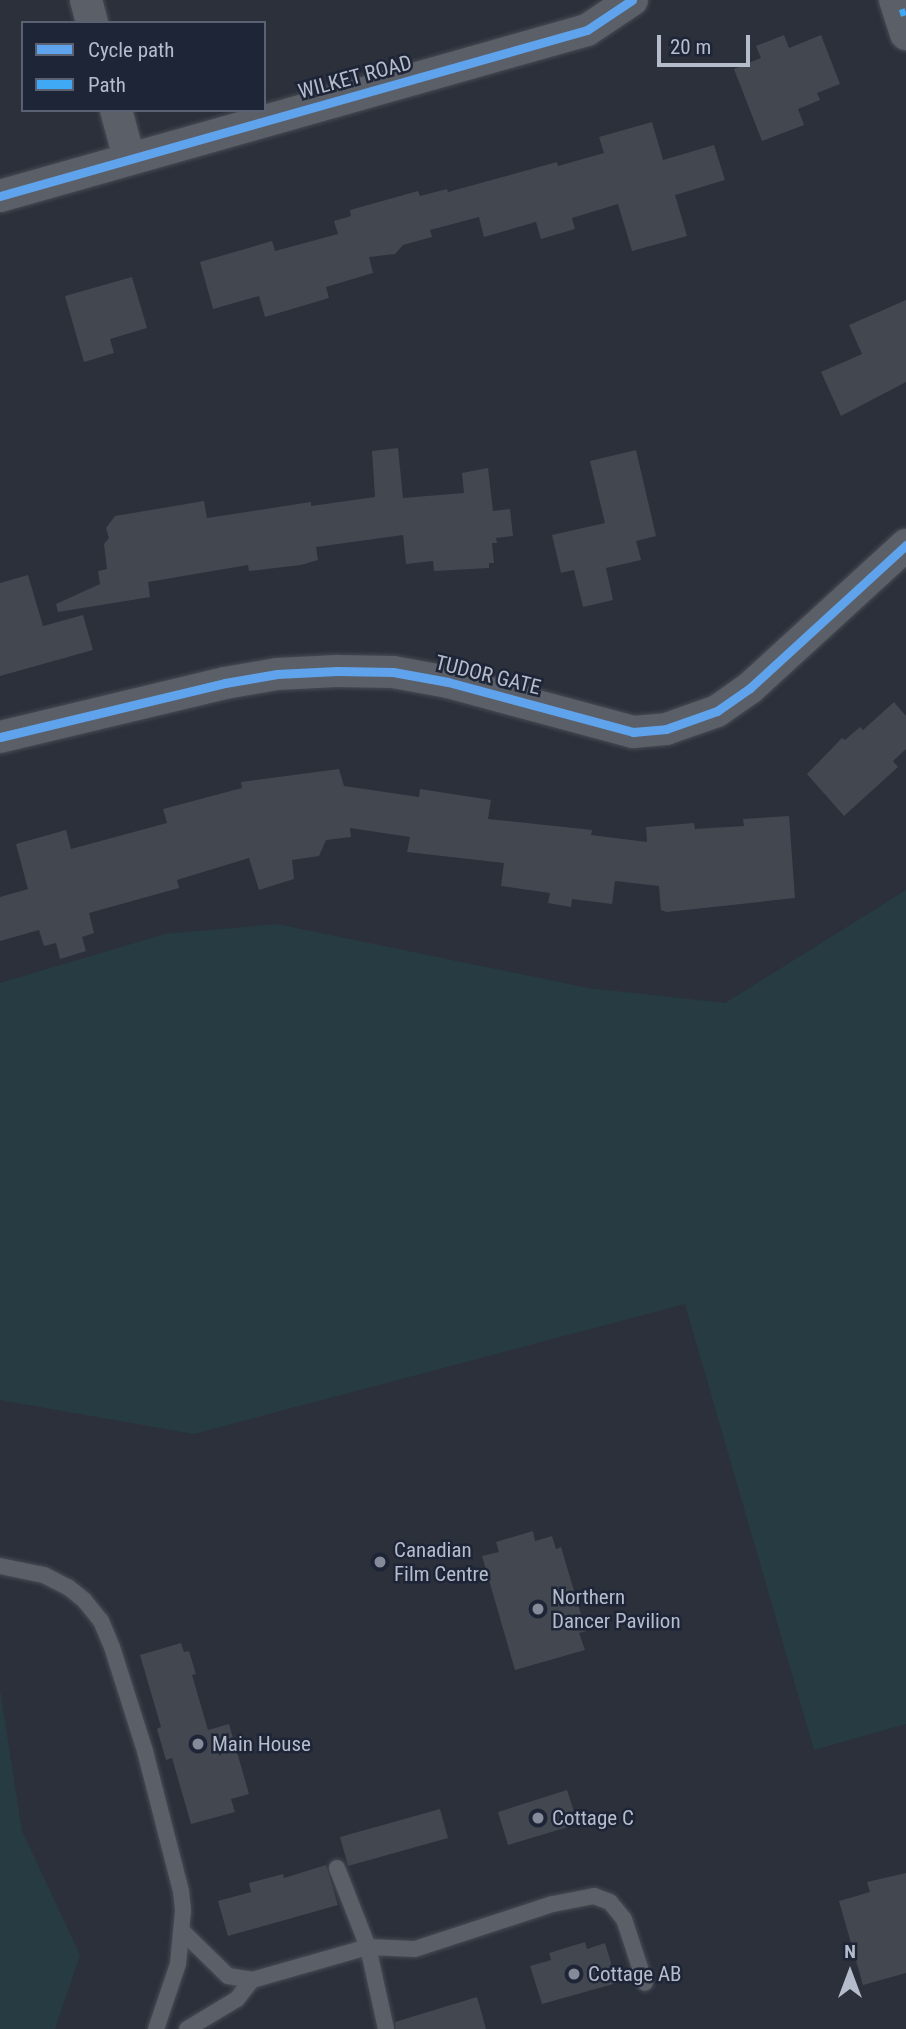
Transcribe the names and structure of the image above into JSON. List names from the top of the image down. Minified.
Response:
{"streets":{"street":["WILKET ROAD","TUDOR GATE"]},"places":["Canadian Film Centre","Northern Dancer Pavilion","Main House","Cottage C","Cottage AB"],"legend":["Cycle path","Path"],"scale_bar":"20 m","north":"top"}
